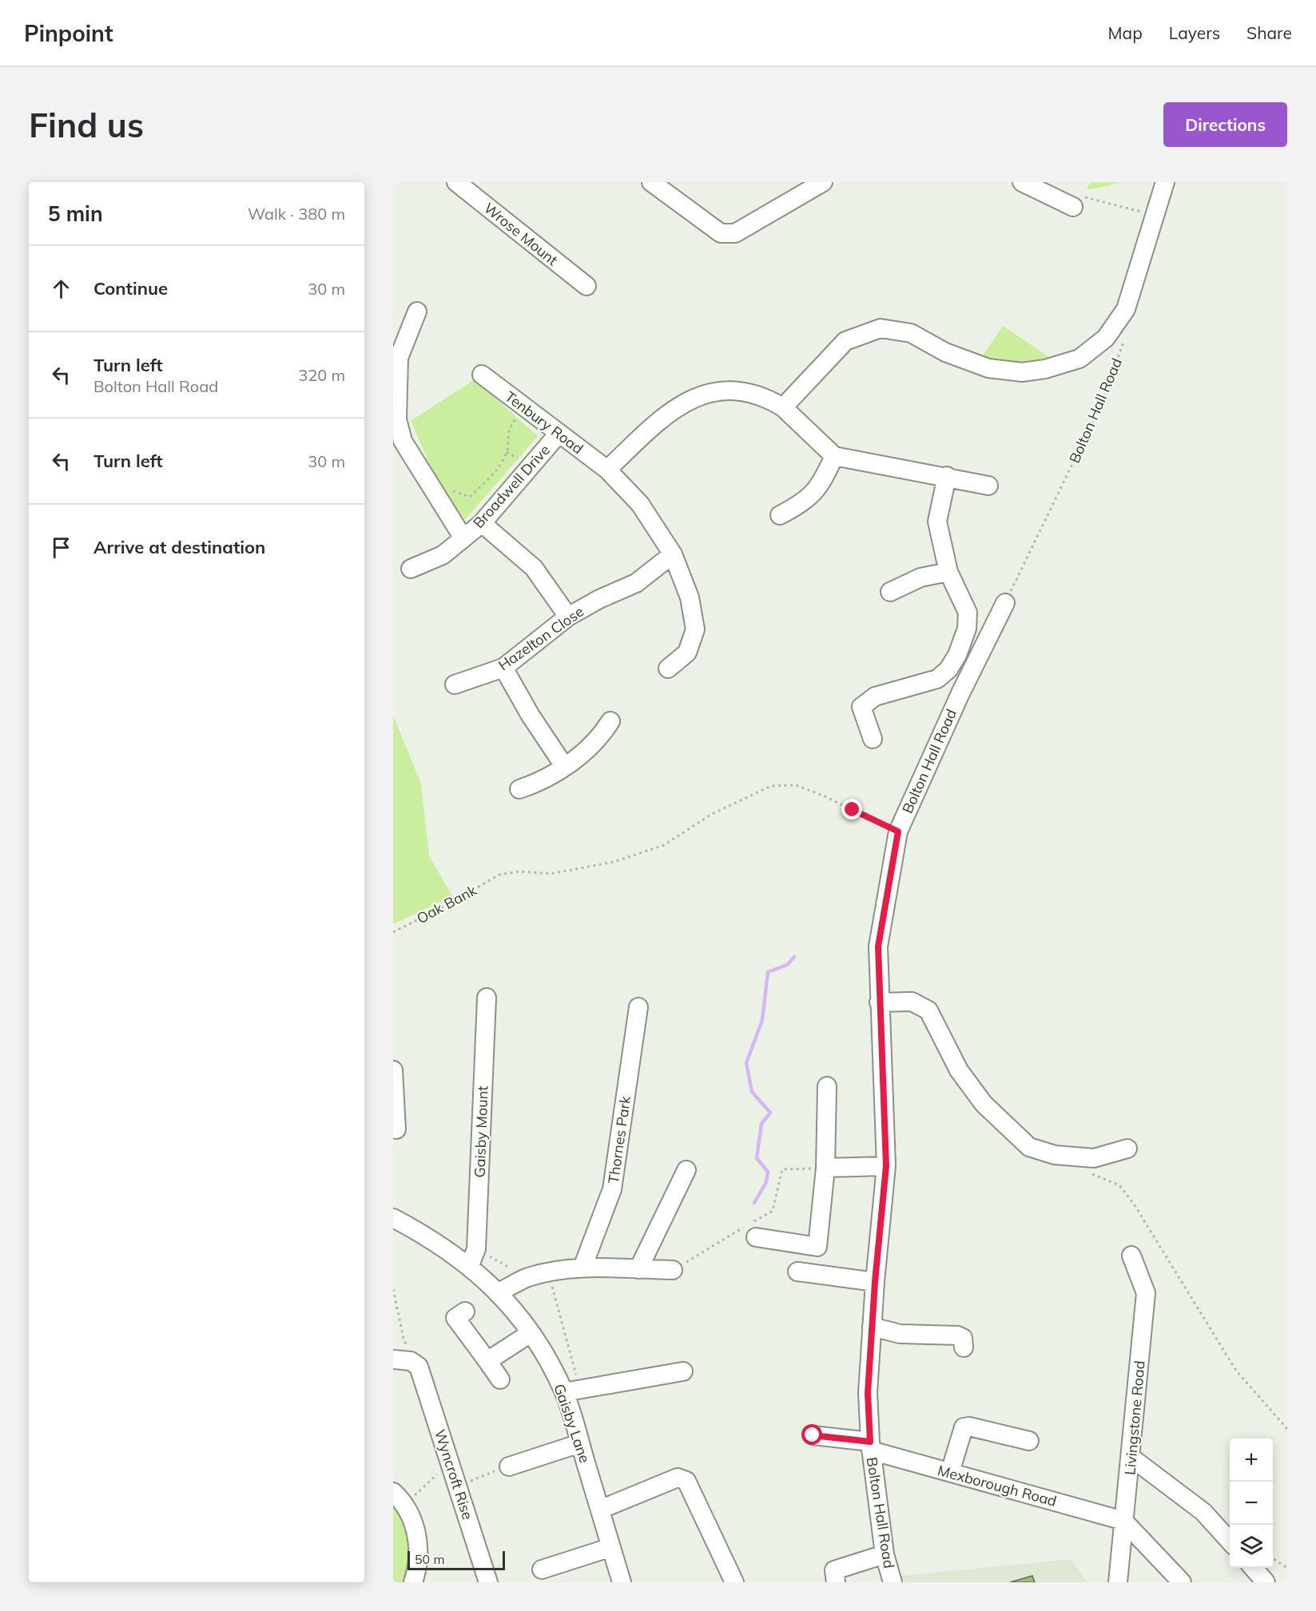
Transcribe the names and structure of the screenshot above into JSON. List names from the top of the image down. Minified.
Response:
{"streets":{"street":["Wrose Mount","Bolton Hall Road","Tenbury Road","Broadwell Drive","Hazelton Close","Gaisby Mount","Thornes Park","Livingstone Road","Gaisby Lane","Wyncroft Rise","Mexborough Road"],"path":["Oak Bank"]},"crossings":[["Bolton Hall Road","Oak Bank"],["Bolton Hall Road","Mexborough Road"],["Tenbury Road","Broadwell Drive"],["Tenbury Road","Hazelton Close"],["Gaisby Mount","Gaisby Lane"],["Livingstone Road","Mexborough Road"]],"scale_bar":"50 m","page":{"header":"Pinpoint","nav":["Map","Layers","Share"],"buttons":"Directions","title":"Find us","heading":["5 min","Walk · 380 m"],"list":[["Continue","30 m"],["Turn left","Bolton Hall Road","320 m"],["Turn left","30 m"],"Arrive at destination"],"map_buttons":["+","−"],"scale":"50 m"}}
